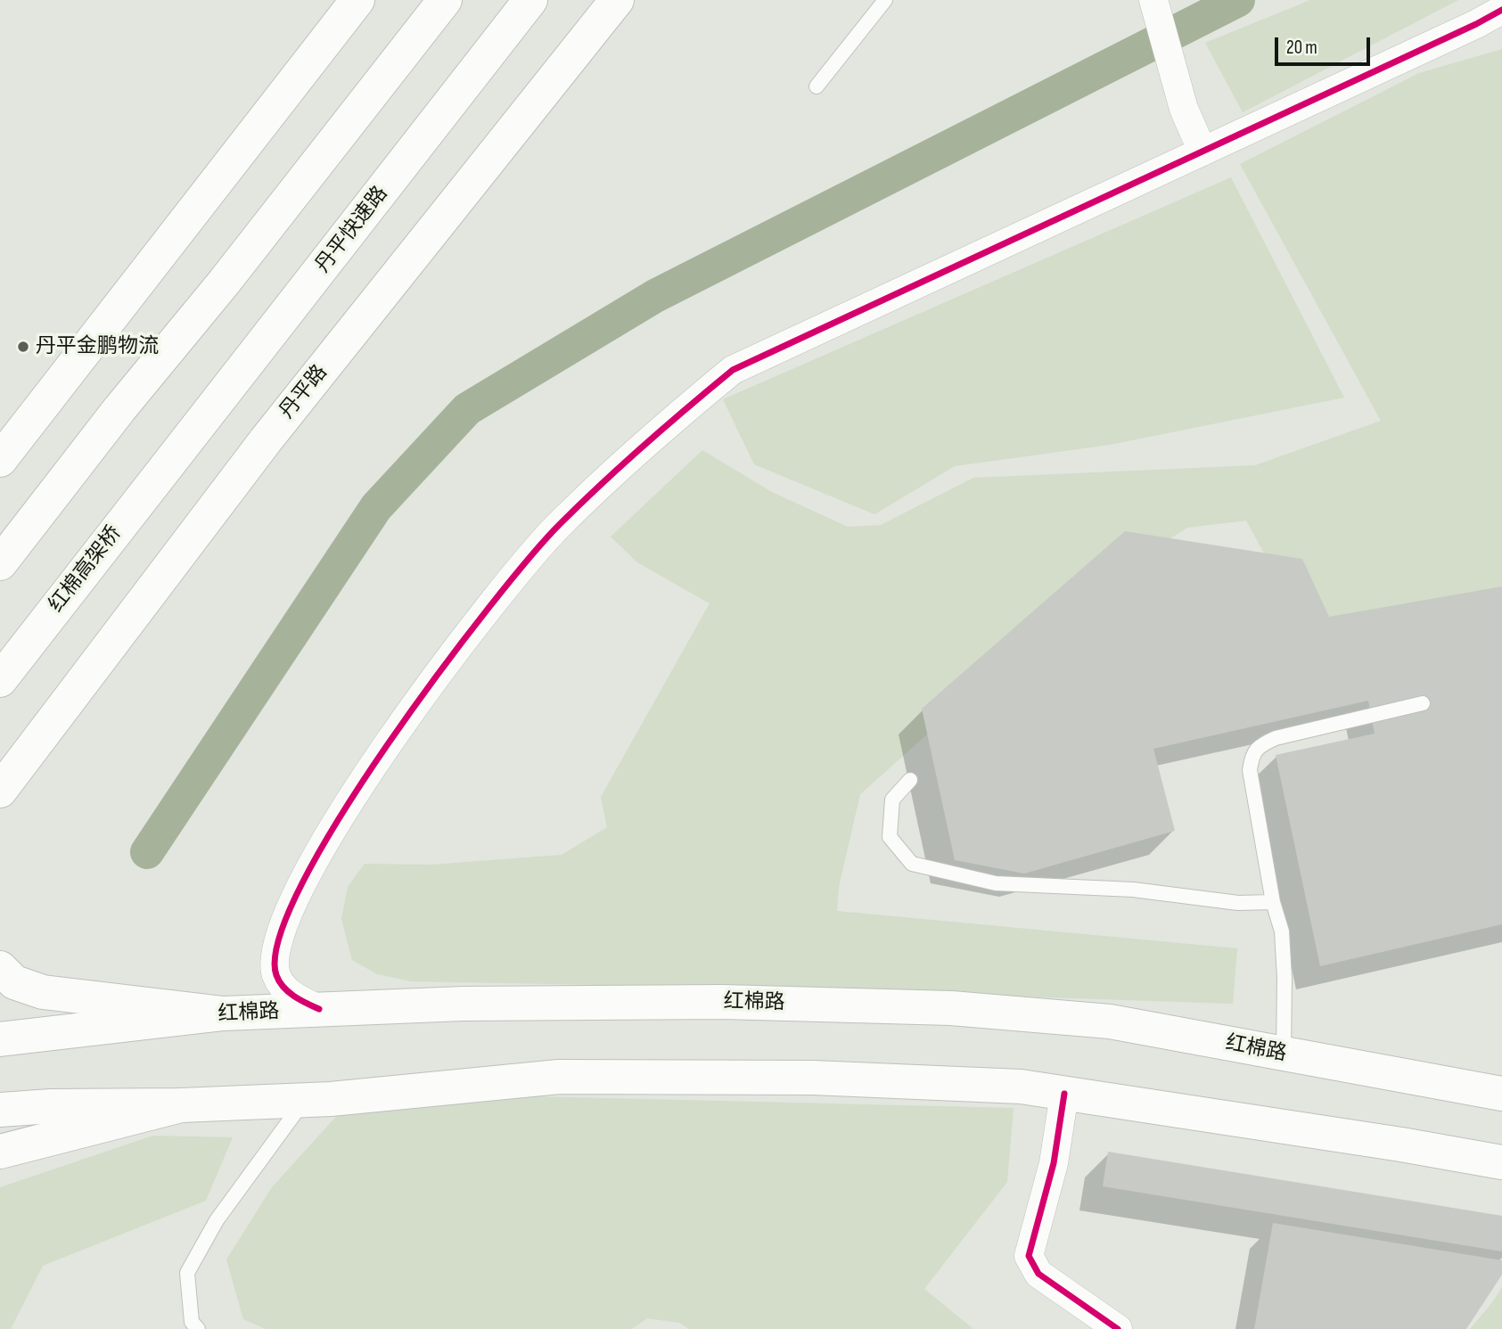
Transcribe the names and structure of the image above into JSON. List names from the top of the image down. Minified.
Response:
{"streets":{"main road":["丹平快速路","丹平路","红棉高架桥","红棉路"]},"crossings":[["丹平快速路","红棉高架桥"]],"places":["丹平金鹏物流"],"scale_bar":"20 m"}
